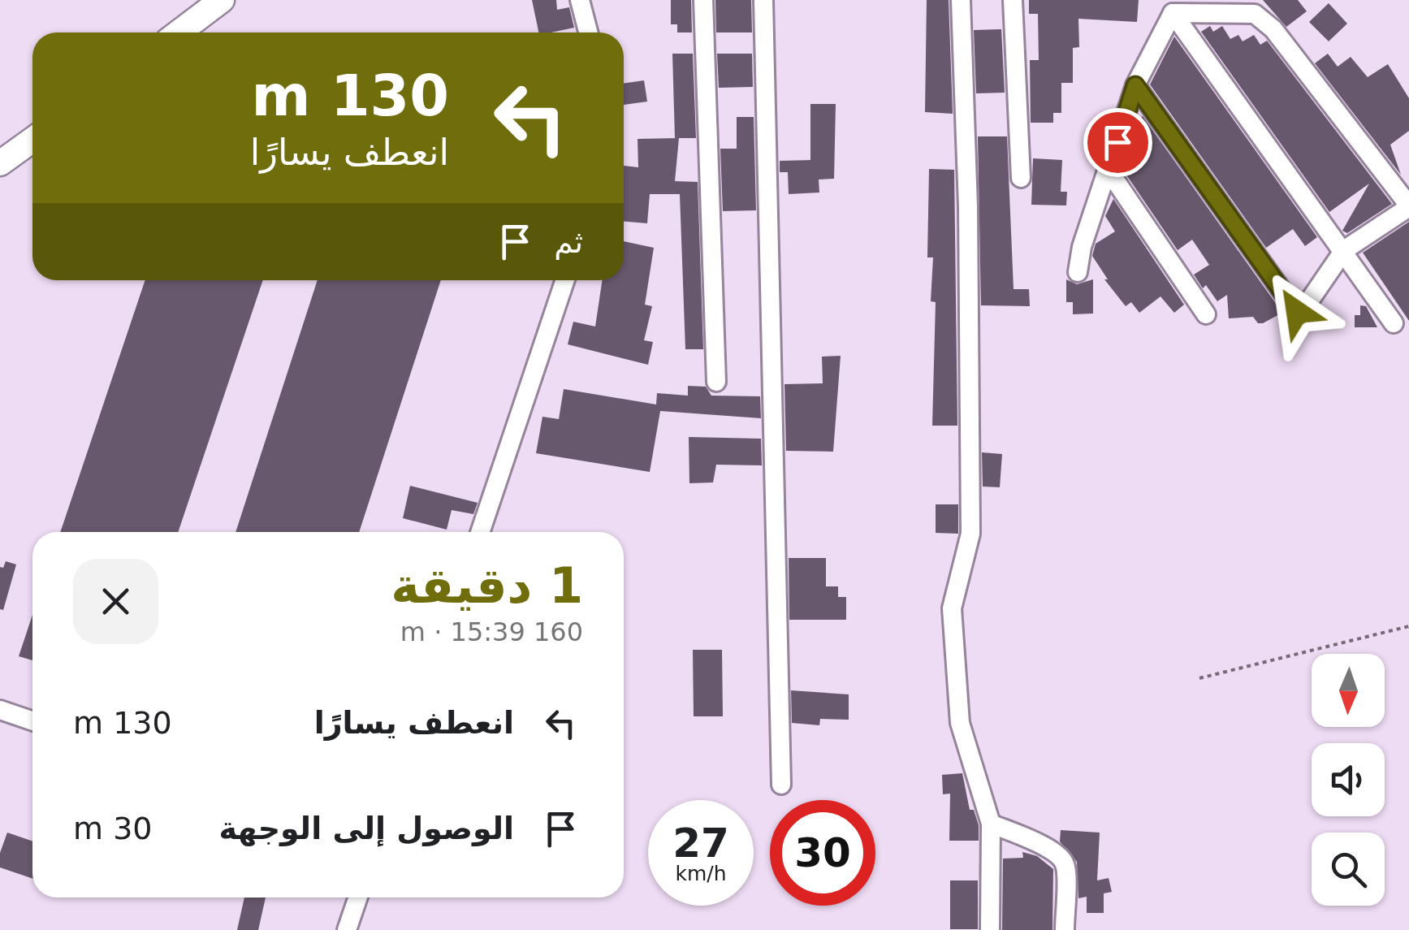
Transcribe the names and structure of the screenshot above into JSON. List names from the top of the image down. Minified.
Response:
{"north":"bottom","page":{"turn":["130 m","انعطف يسارًا"],"then":"ثم","heading":["1 دقيقة","160 m · 15:39"],"list":[{"name":"انعطف يسارًا","value":"130 m"},{"name":"الوصول إلى الوجهة","value":"30 m"}],"speed":"27 km/h","limit":"30"}}
